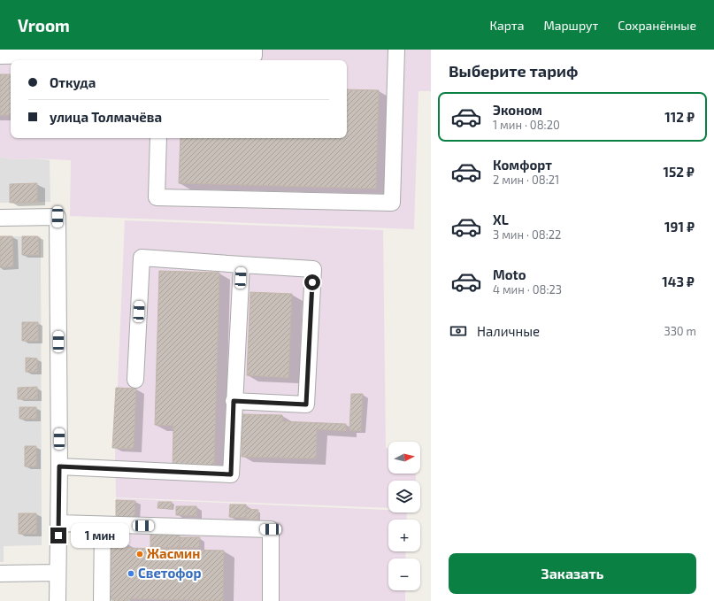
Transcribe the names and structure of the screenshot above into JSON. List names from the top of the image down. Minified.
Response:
{"places":["Жасмин","Светофор"],"north":"right","page":{"header":"Vroom","nav":["Карта","Маршрут","Сохранённые"],"heading":"Выберите тариф","banner":["Откуда","улица Толмачёва"],"list":[{"name":"Эконом","note":"1 мин · 08:20","value":"112 ₽"},{"name":"Комфорт","note":"2 мин · 08:21","value":"152 ₽"},{"name":"XL","note":"3 мин · 08:22","value":"191 ₽"},{"name":"Moto","note":"4 мин · 08:23","value":"143 ₽"}],"pay":["Наличные","330 m"],"map_buttons":["+","−"],"bubble":"1 мин","buttons":"Заказать"}}
